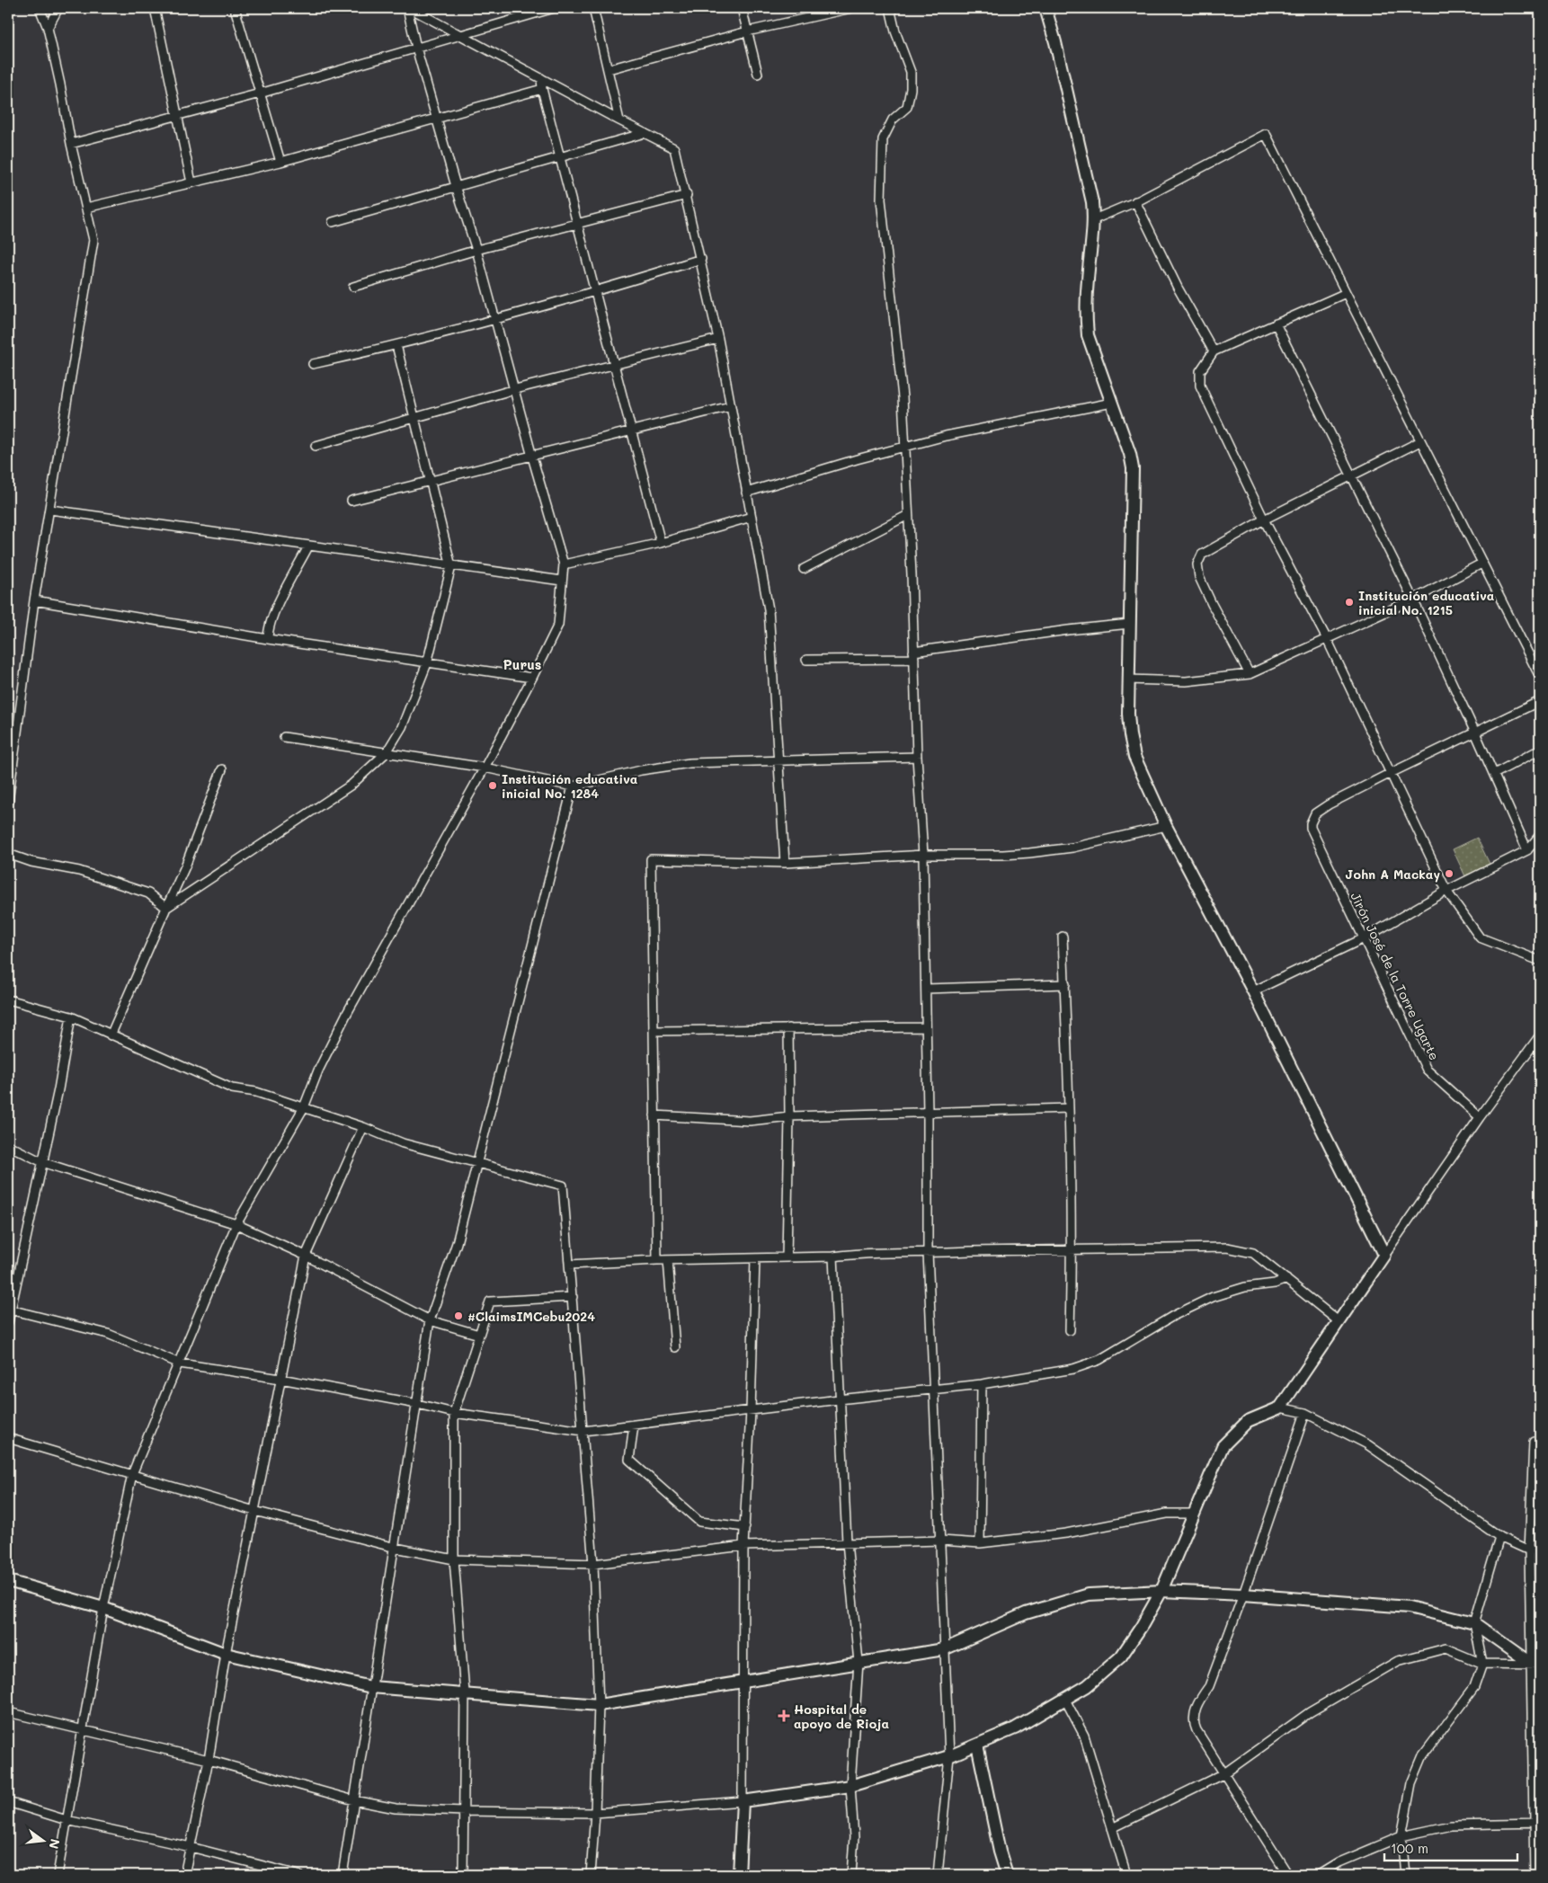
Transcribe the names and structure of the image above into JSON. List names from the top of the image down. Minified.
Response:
{"streets":{"street":["Jirón José de la Torre Ugarte"]},"districts":["Purus"],"places":{"other":["Institución educativa inicial No. 1215","Institución educativa inicial No. 1284","John A Mackay","#ClaimsIMCebu2024"],"health":["Hospital de apoyo de Rioja"]},"scale_bar":"100 m","north":"right"}
